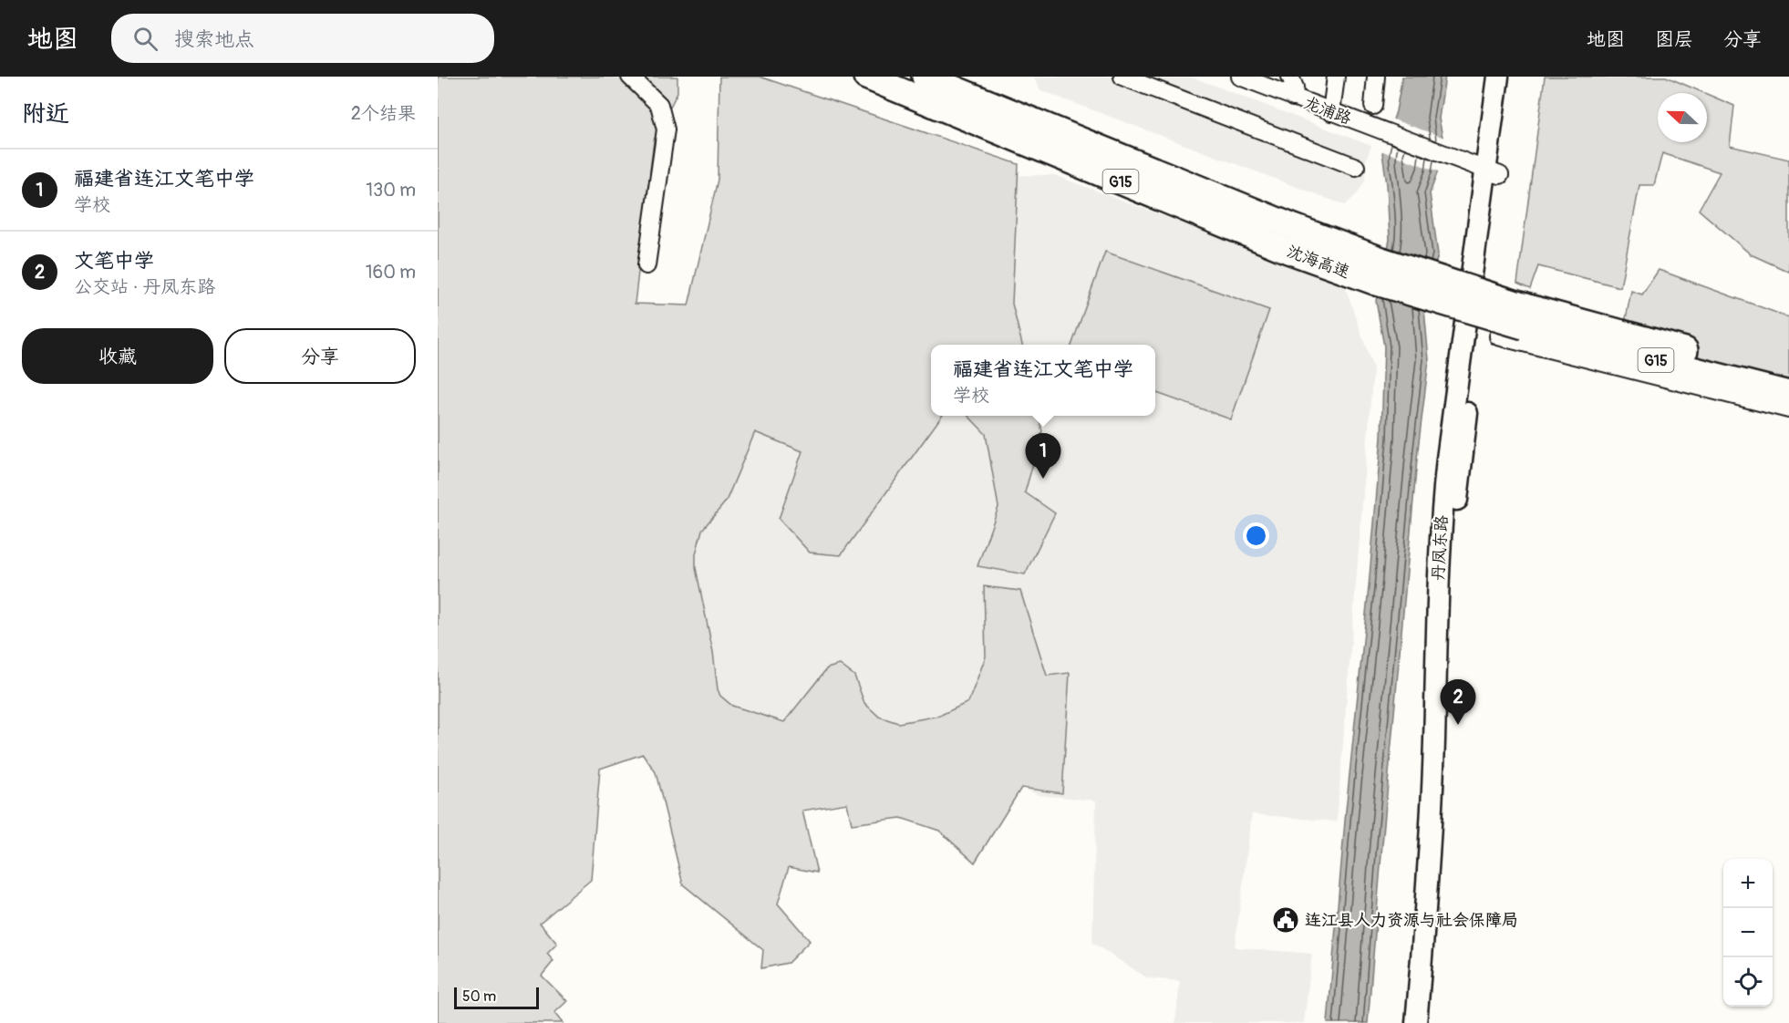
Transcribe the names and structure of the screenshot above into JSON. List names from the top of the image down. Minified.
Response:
{"streets":{"highway":["G15","沈海高速"],"main road":["丹凤东路"],"street":["龙浦路"]},"crossings":[["龙浦路","丹凤东路"]],"places":{"public building":["连江县人力资源与社会保障局"]},"scale_bar":"50 m","north":"left","page":{"header":"地图","search":"搜索地点","nav":["地图","图层","分享"],"heading":["附近","2个结果"],"list":[{"mark":"1","name":"福建省连江文笔中学","note":"学校","value":"130 m"},{"mark":"2","name":"文笔中学","note":"公交站 · 丹凤东路","value":"160 m"}],"buttons":["收藏","分享"],"popup":["福建省连江文笔中学","学校"],"pins":["1","2"],"map_buttons":["+","−"],"scale":"50 m"}}
